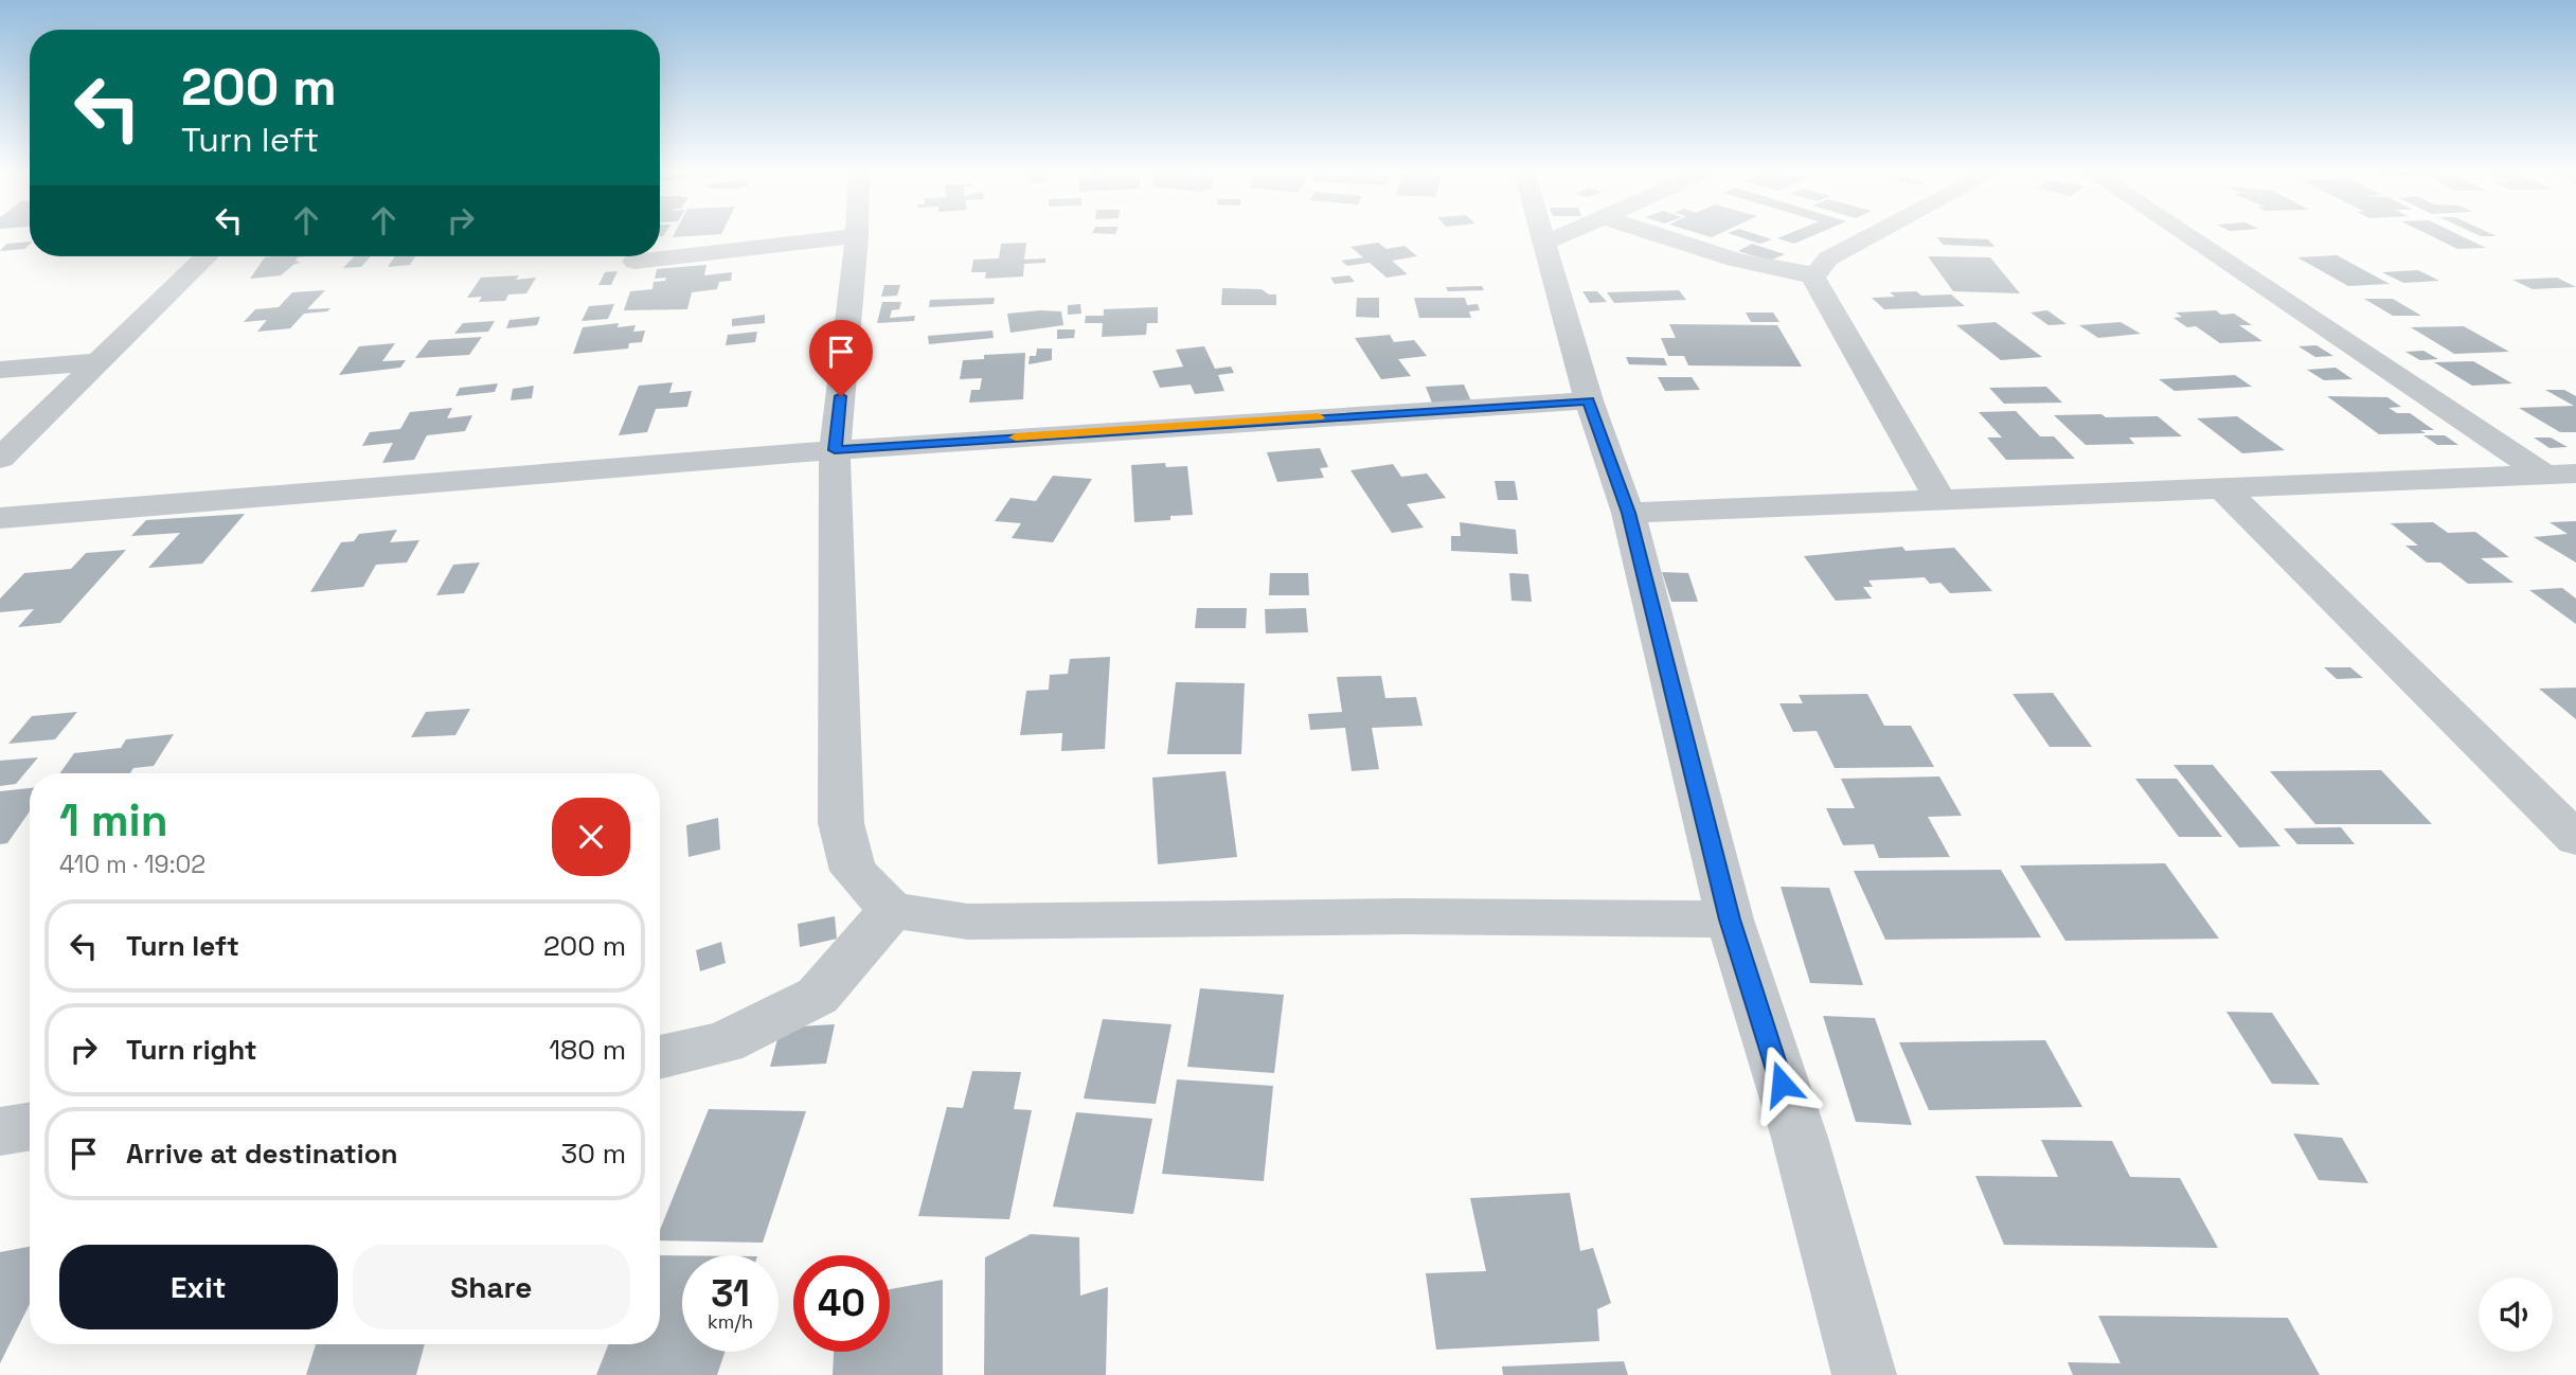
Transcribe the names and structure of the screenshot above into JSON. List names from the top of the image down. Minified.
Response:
{"page":{"turn":["200 m","Turn left"],"heading":["1 min","410 m · 19:02"],"list":[{"name":"Turn left","value":"200 m"},{"name":"Turn right","value":"180 m"},{"name":"Arrive at destination","value":"30 m"}],"buttons":["Exit","Share"],"speed":"31 km/h","limit":"40"}}
